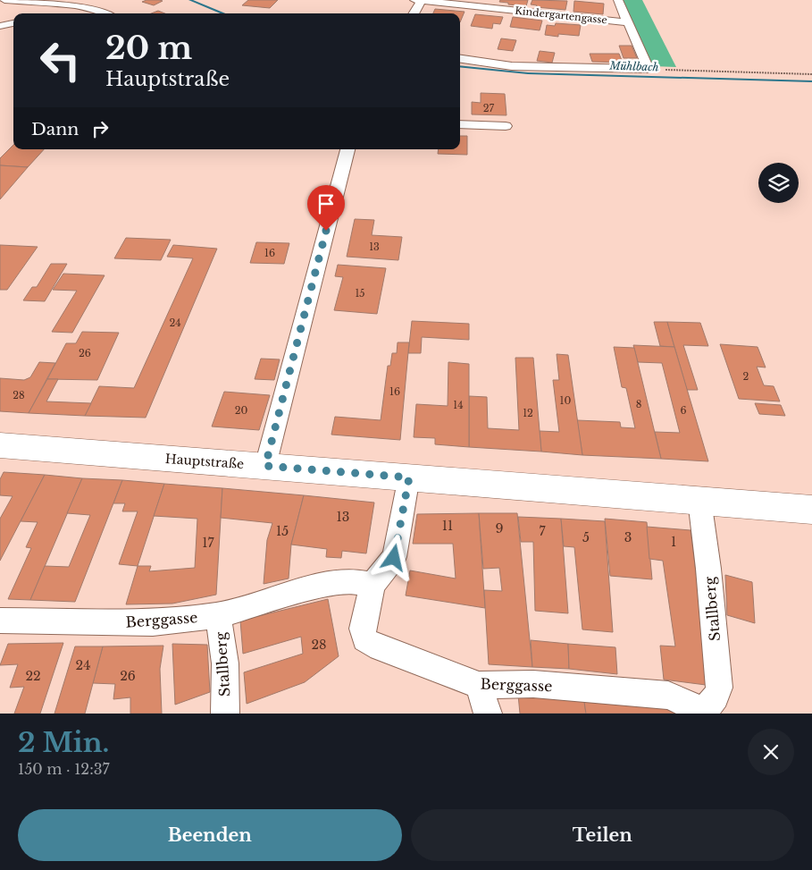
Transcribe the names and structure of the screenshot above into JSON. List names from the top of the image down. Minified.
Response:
{"streets":{"main road":["Hauptstraße"],"street":["Kindergartengasse","Stallberg","Berggasse"]},"crossings":[["Hauptstraße","Stallberg"],["Hauptstraße","Berggasse"],["Stallberg","Berggasse"]],"water":["Mühlbach"],"house_numbers":["27","13","16","15","24","26","2","16","28","10","8","14","20","6","12","13","11","9","15","7","5","3","1","17","28","24","22","26"],"page":{"turn":["20 m","Hauptstraße"],"then":"Dann","heading":["2 Min.","150 m · 12:37"],"buttons":["Beenden","Teilen"]}}
